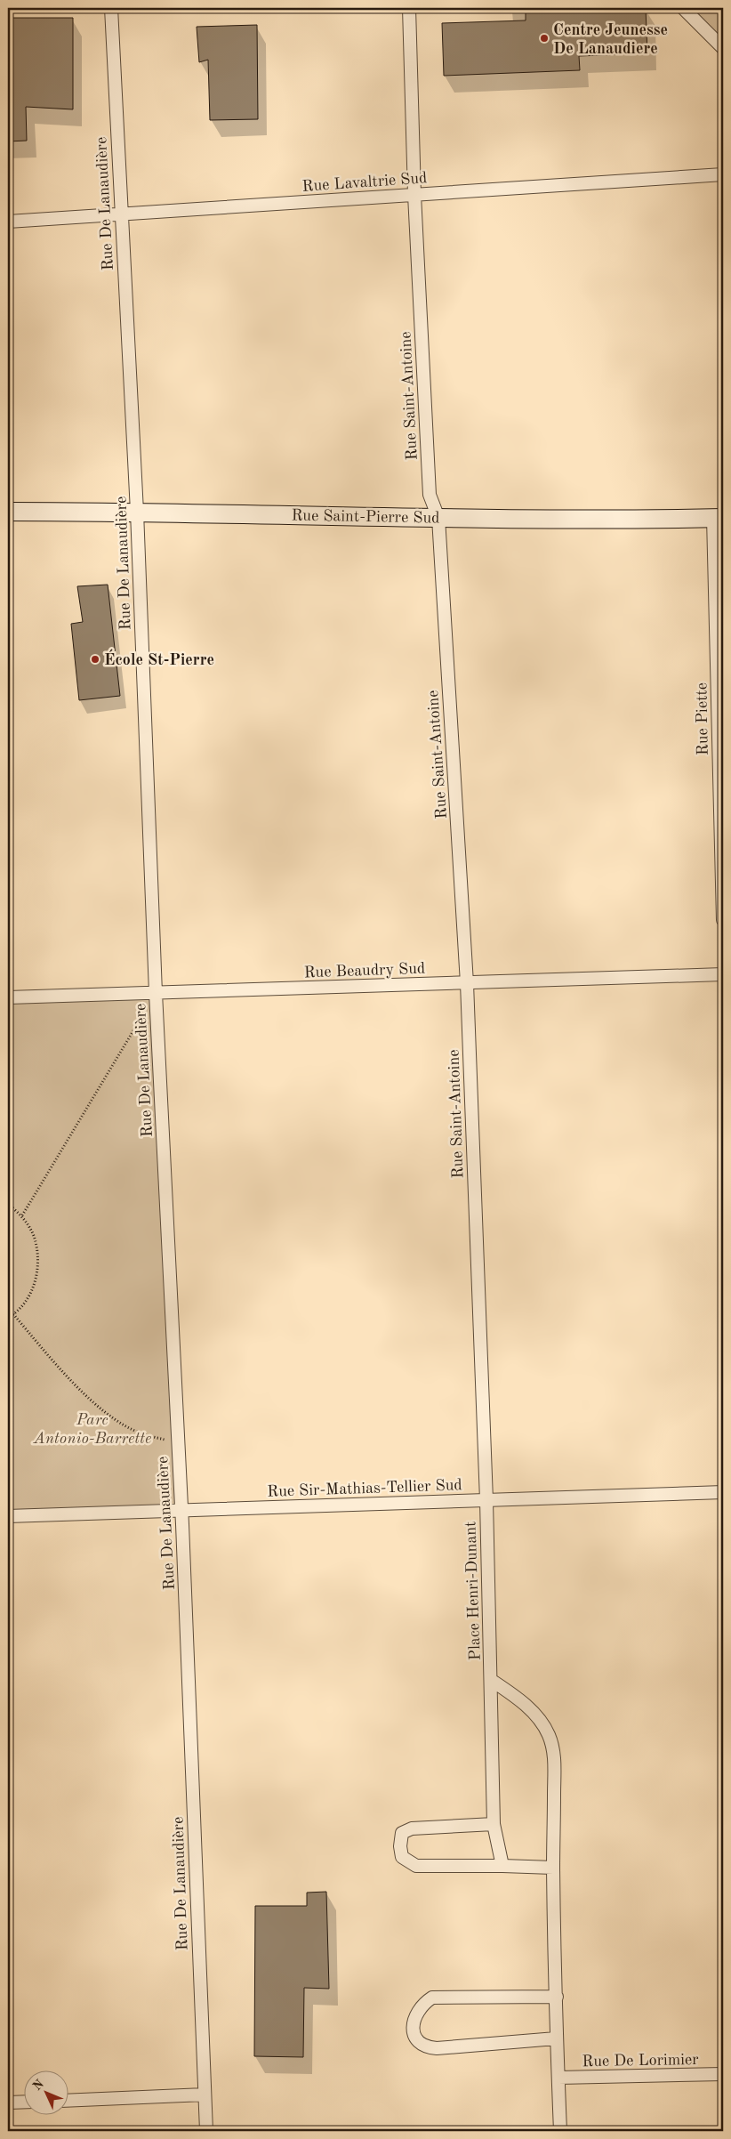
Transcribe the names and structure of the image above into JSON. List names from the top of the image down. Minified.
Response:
{"streets":{"street":["Rue Lavaltrie Sud","Rue De Lanaudière","Rue Saint-Antoine","Rue Saint-Pierre Sud","Rue Piette","Rue Beaudry Sud","Rue Sir-Mathias-Tellier Sud","Place Henri-Dunant","Rue De Lorimier"]},"crossings":[["Rue Lavaltrie Sud","Rue De Lanaudière"],["Rue Lavaltrie Sud","Rue Saint-Antoine"],["Rue De Lanaudière","Rue Saint-Pierre Sud"],["Rue De Lanaudière","Rue Beaudry Sud"],["Rue De Lanaudière","Rue Sir-Mathias-Tellier Sud"],["Rue Saint-Antoine","Rue Saint-Pierre Sud"],["Rue Saint-Antoine","Rue Beaudry Sud"],["Rue Saint-Antoine","Rue Sir-Mathias-Tellier Sud"],["Rue Saint-Antoine","Place Henri-Dunant"],["Rue Saint-Pierre Sud","Rue Piette"],["Rue Sir-Mathias-Tellier Sud","Place Henri-Dunant"],["Place Henri-Dunant","Rue De Lorimier"]],"parks":["Parc Antonio-Barrette"],"places":["Centre Jeunesse De Lanaudiere","École St-Pierre"],"north":"top left"}
